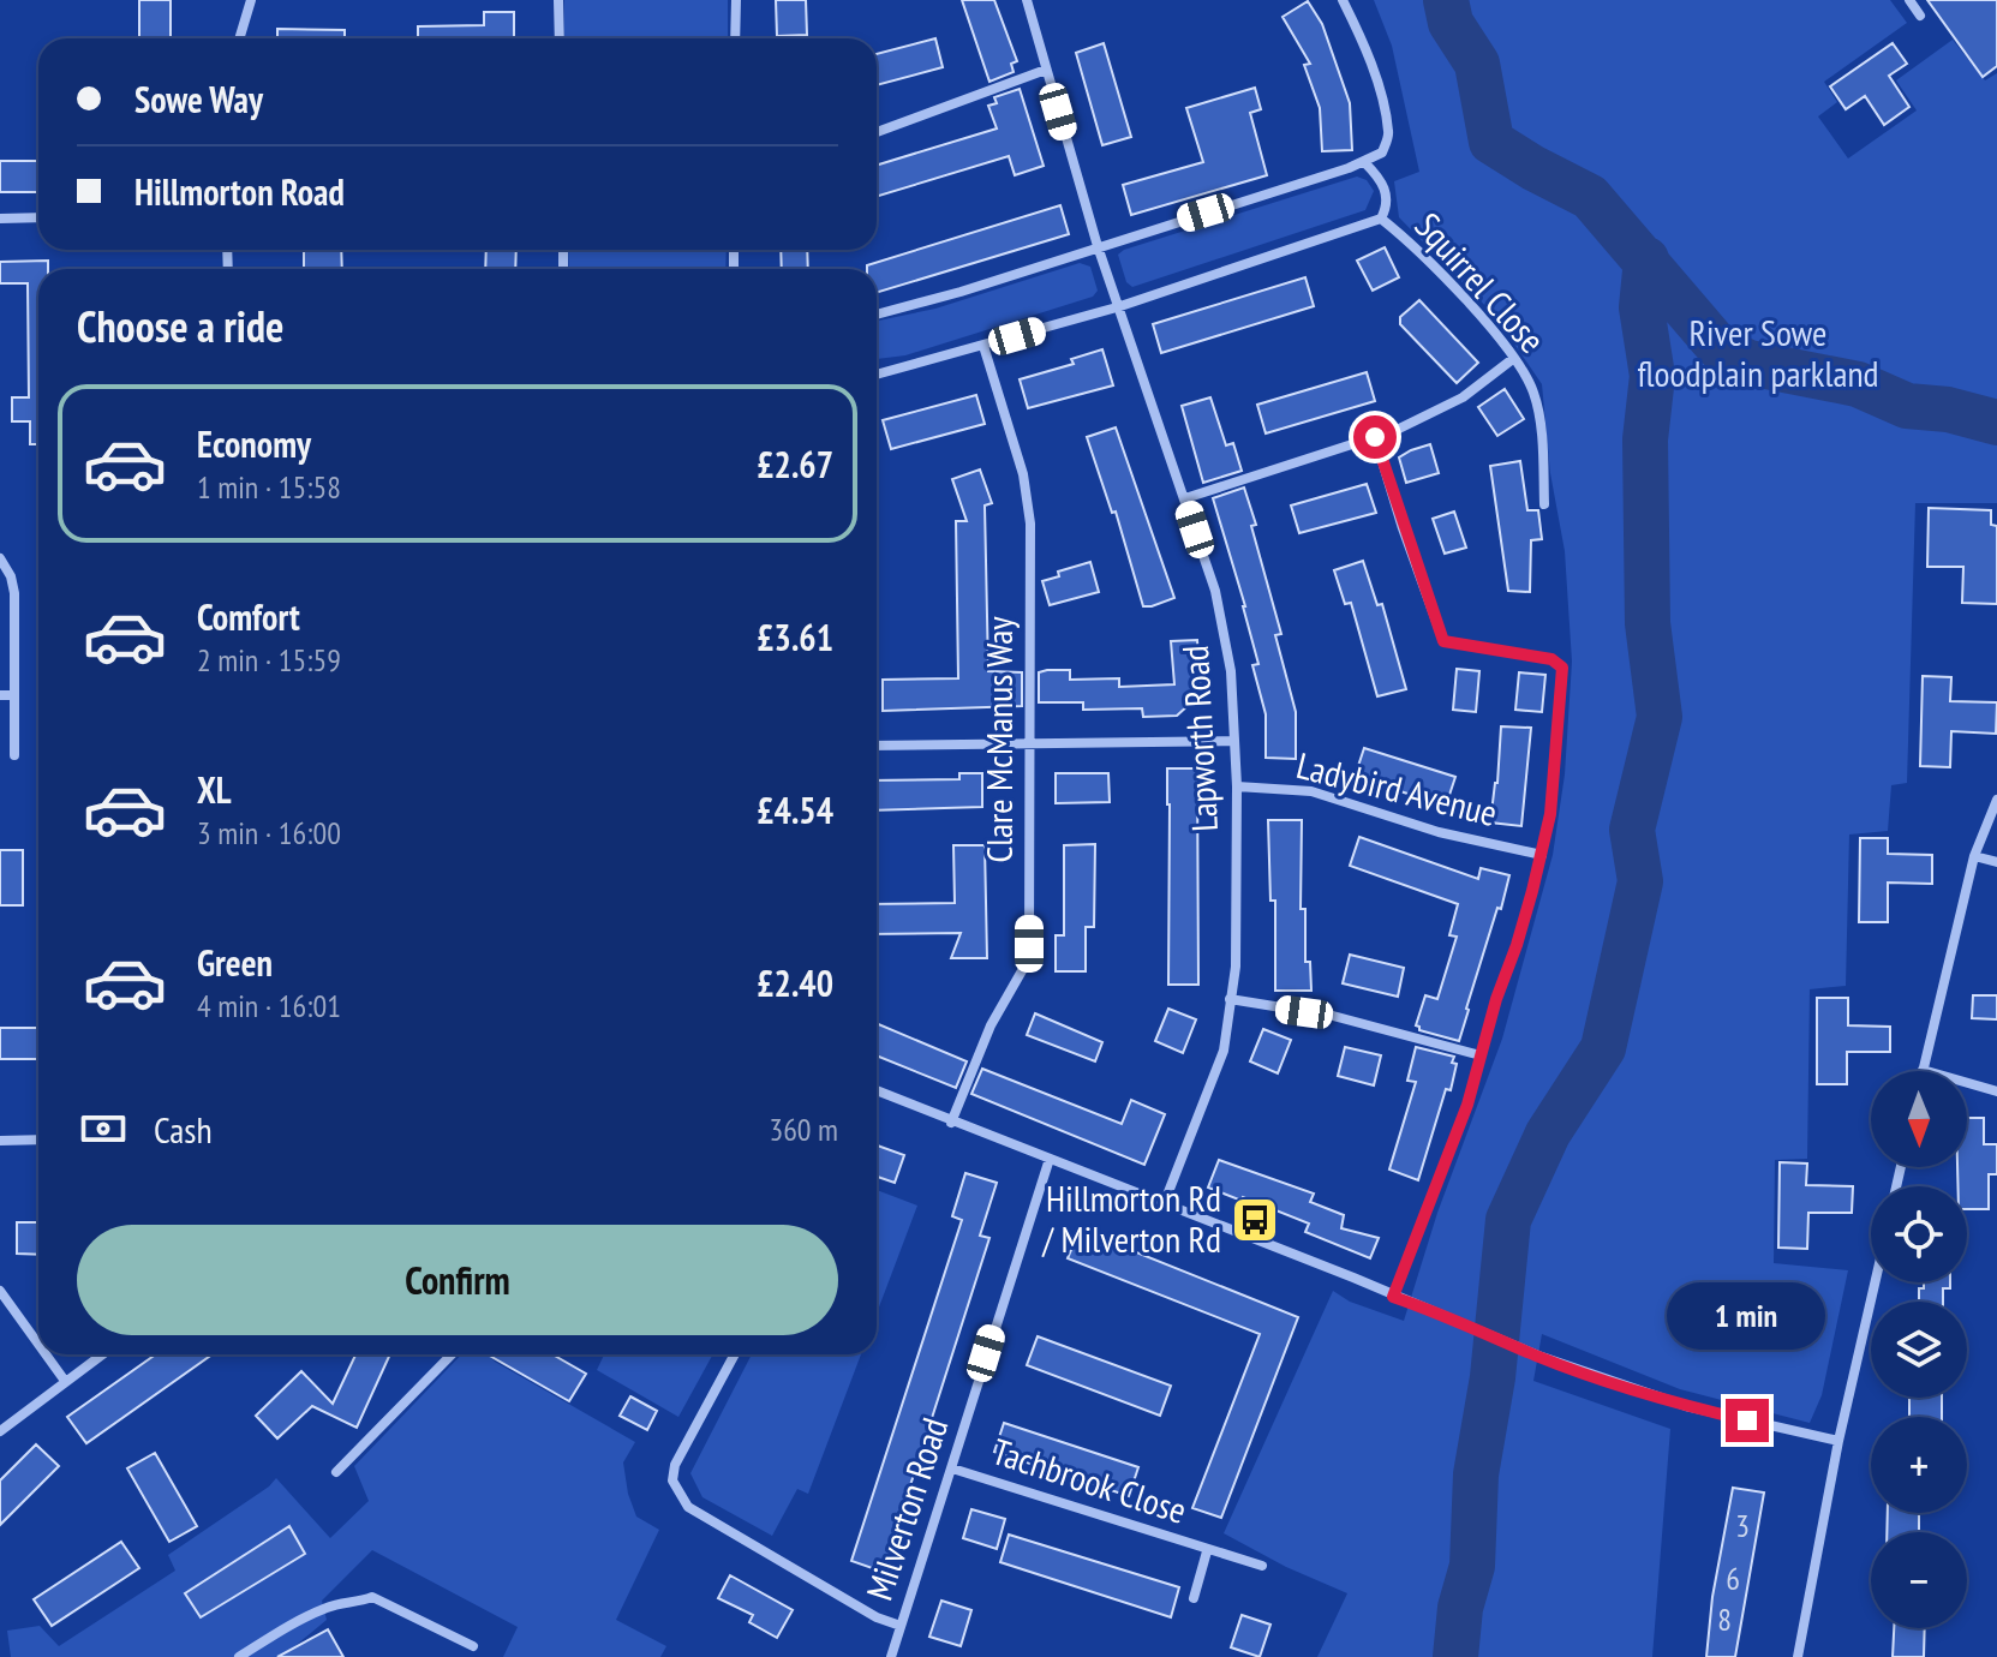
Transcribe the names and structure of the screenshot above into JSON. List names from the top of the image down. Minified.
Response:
{"streets":{"street":["Squirrel Close","Lapworth Road","Clare McManus Way","Ladybird Avenue","Tachbrook Close","Milverton Road"]},"crossings":[["Squirrel Close","Lapworth Road"],["Lapworth Road","Ladybird Avenue"],["Tachbrook Close","Milverton Road"]],"parks":["River Sowe floodplain parkland"],"places":{"bus stop":["Hillmorton Rd / Milverton Rd"]},"house_numbers":["3","6","8"],"north":"bottom","page":{"banner":["Sowe Way","Hillmorton Road"],"heading":"Choose a ride","list":[{"name":"Economy","note":"1 min · 15:58","value":"£2.67"},{"name":"Comfort","note":"2 min · 15:59","value":"£3.61"},{"name":"XL","note":"3 min · 16:00","value":"£4.54"},{"name":"Green","note":"4 min · 16:01","value":"£2.40"}],"map_buttons":["+","−"],"pay":["Cash","360 m"],"buttons":"Confirm","bubble":"1 min"}}
